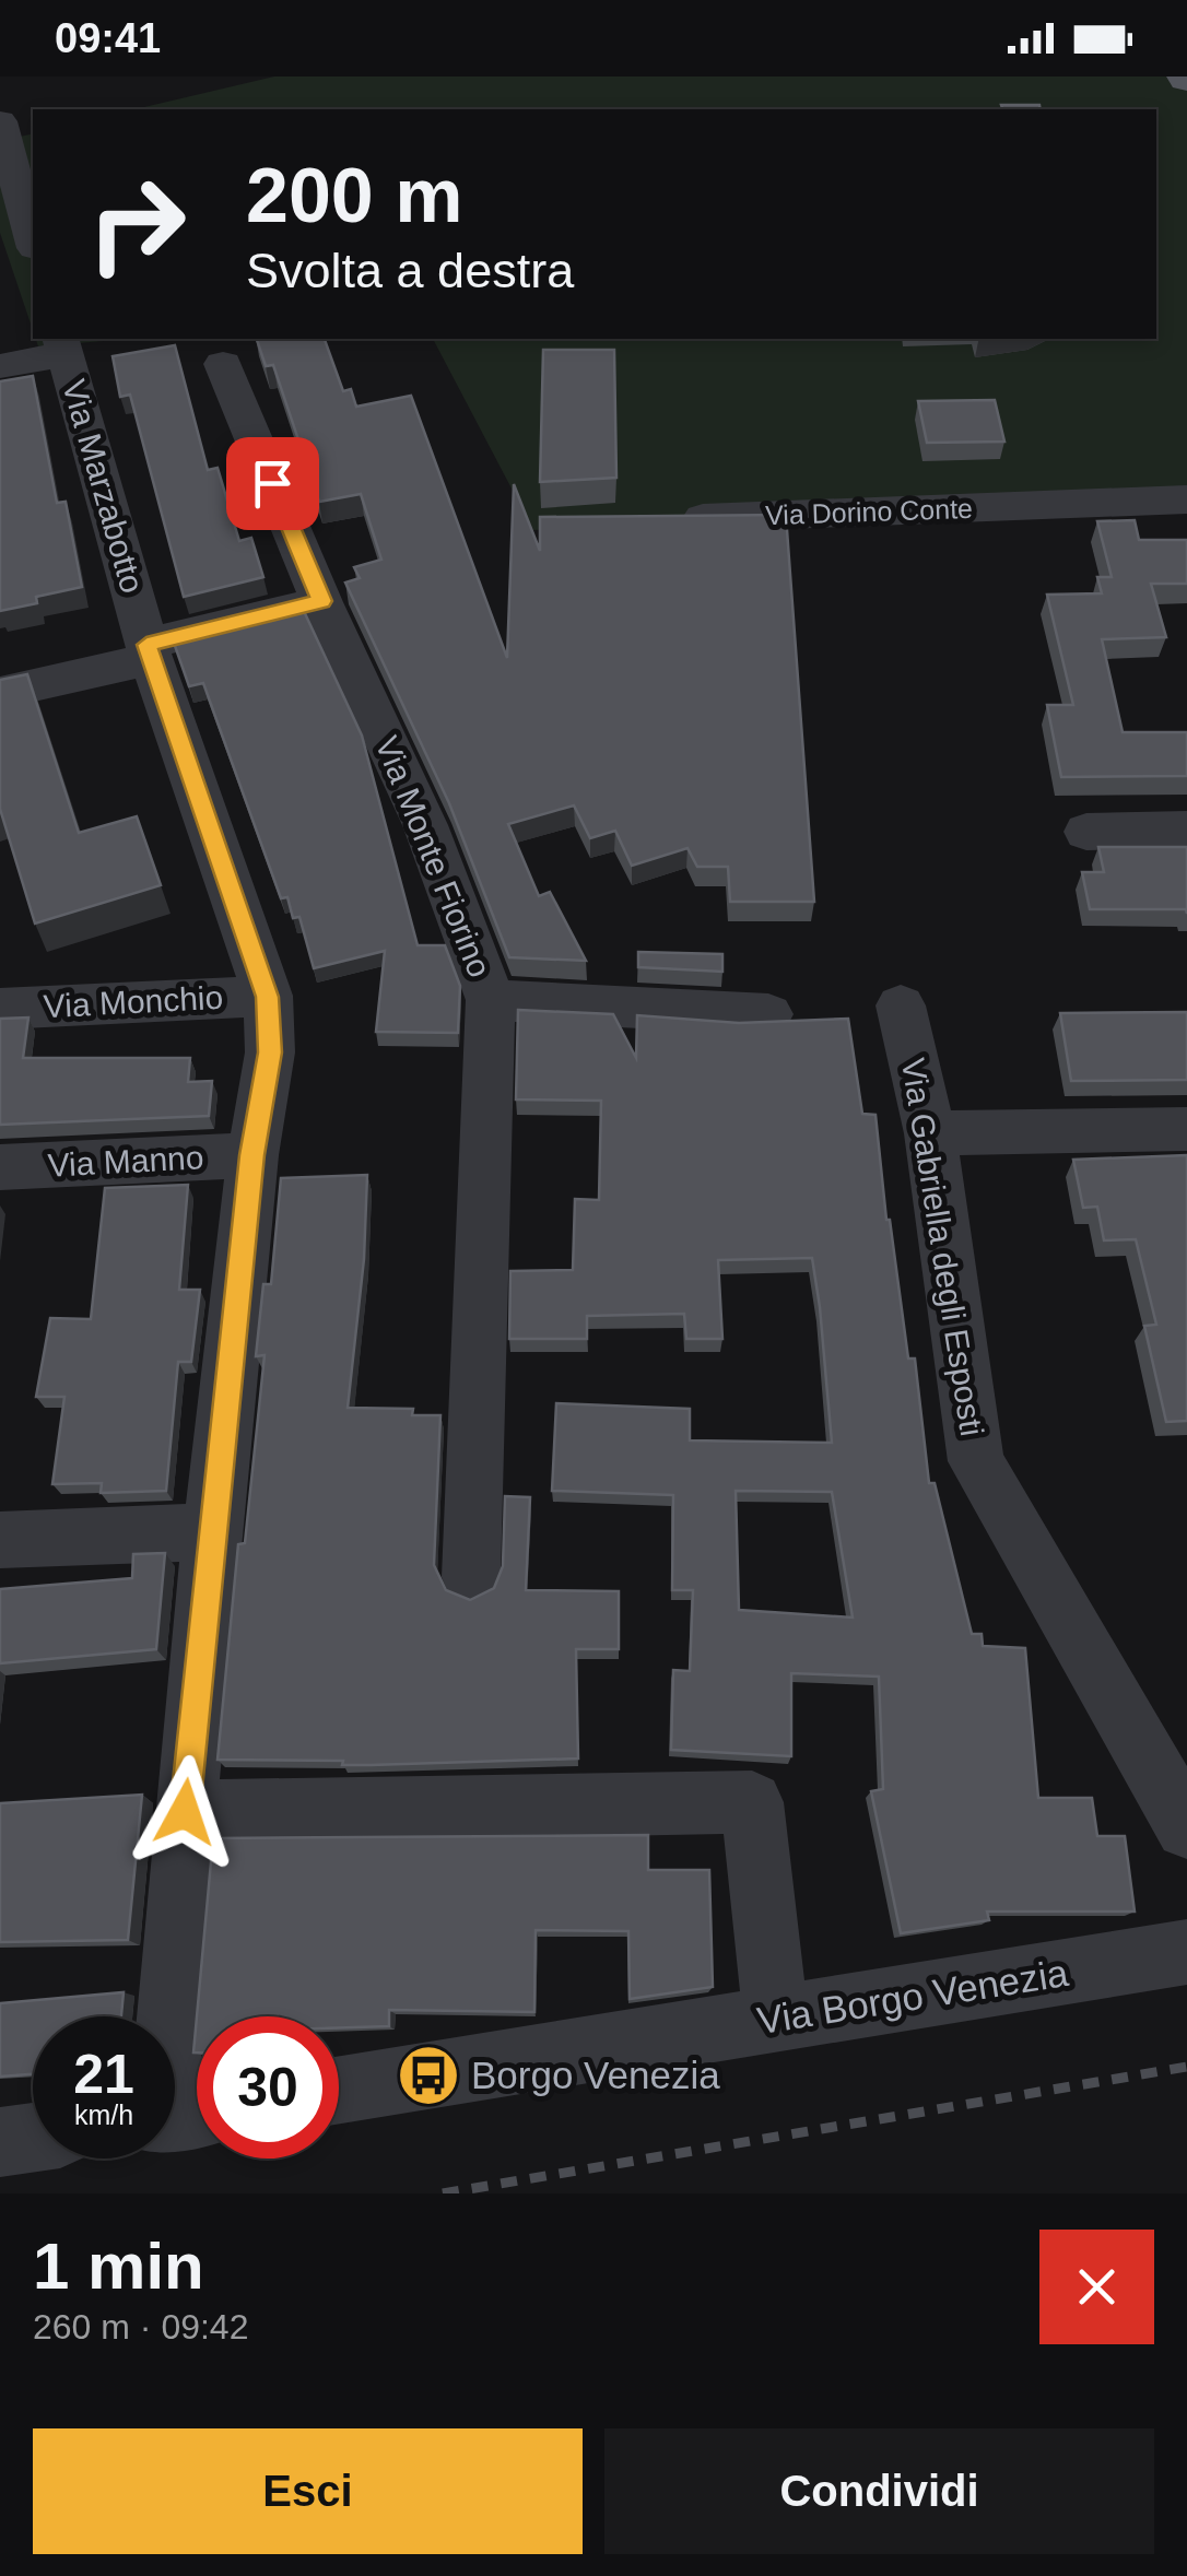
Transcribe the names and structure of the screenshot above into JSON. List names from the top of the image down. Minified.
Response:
{"streets":{"street":["Via Marzabotto","Via Dorino Conte","Via Monte Fiorino","Via Monchio","Via Manno","Via Gabriella degli Esposti","Via Borgo Venezia"]},"crossings":[["Via Marzabotto","Via Monchio"],["Via Marzabotto","Via Manno"]],"places":{"bus stop":["Borgo Venezia"]},"page":{"status":"09:41","turn":["200 m","Svolta a destra"],"speed":"21 km/h","limit":"30","heading":["1 min","260 m · 09:42"],"buttons":["Esci","Condividi"]}}
